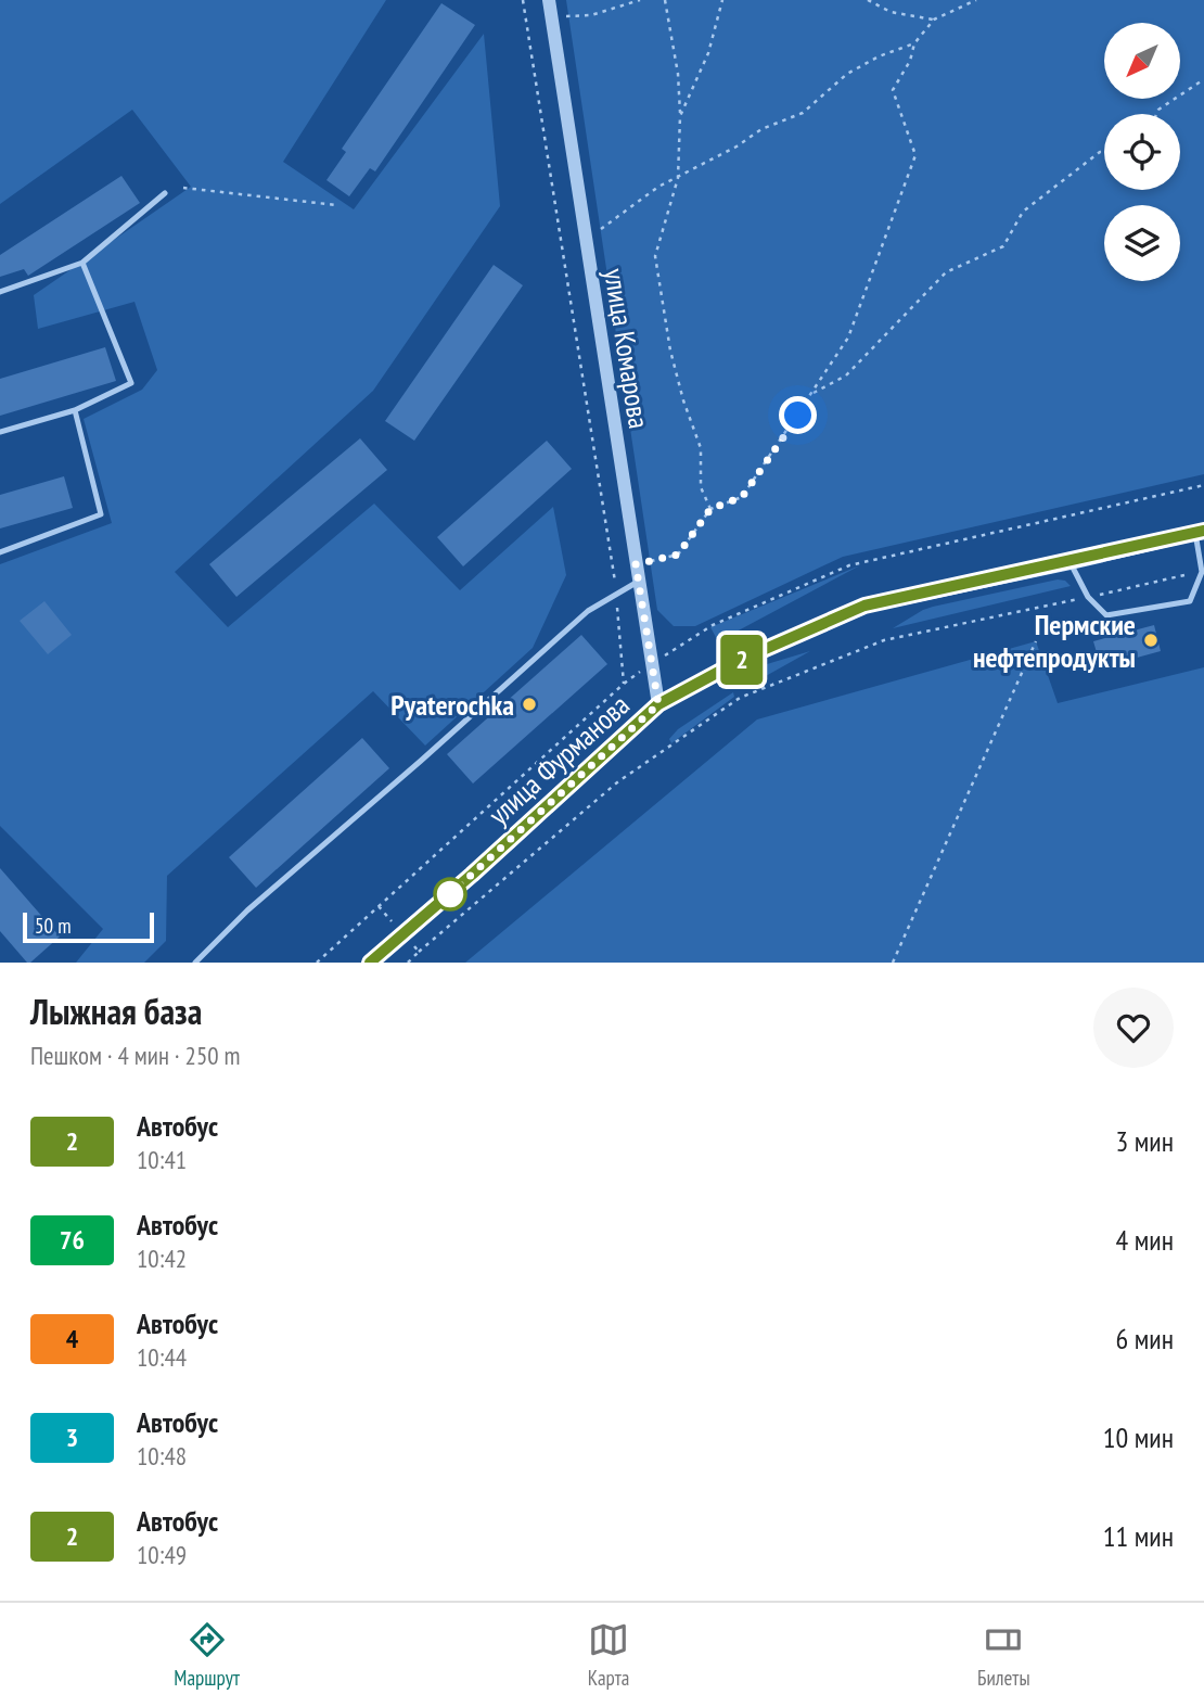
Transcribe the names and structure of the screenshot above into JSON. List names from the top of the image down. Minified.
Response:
{"streets":{"main road":["улица Фурманова"],"street":["улица Комарова"]},"crossings":[["улица Комарова","улица Фурманова"]],"places":["Пермские нефтепродукты","Pyaterochka"],"lines":["bus line 2"],"scale_bar":"50 m","north":"bottom left","page":{"on_map":"2","scale":"50 m","heading":["Лыжная база","Пешком · 4 мин · 250 m"],"list":[{"mark":"2","name":"Автобус","note":"10:41","value":"3 мин"},{"mark":"76","name":"Автобус","note":"10:42","value":"4 мин"},{"mark":"4","name":"Автобус","note":"10:44","value":"6 мин"},{"mark":"3","name":"Автобус","note":"10:48","value":"10 мин"},{"mark":"2","name":"Автобус","note":"10:49","value":"11 мин"}],"tabs":["Маршрут","Карта","Билеты"]}}
